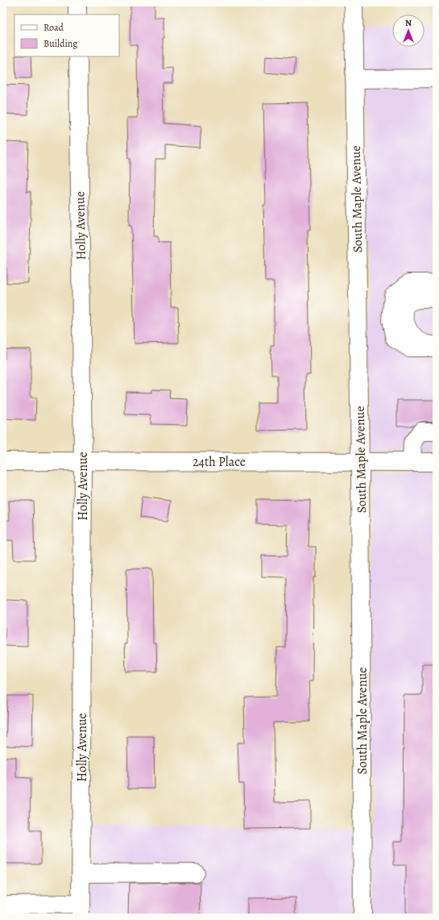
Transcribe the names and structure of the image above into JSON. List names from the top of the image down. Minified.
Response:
{"streets":{"street":["South Maple Avenue","Holly Avenue","24th Place"]},"crossings":[["South Maple Avenue","24th Place"],["Holly Avenue","24th Place"]],"legend":["Road","Building"],"north":"top"}
